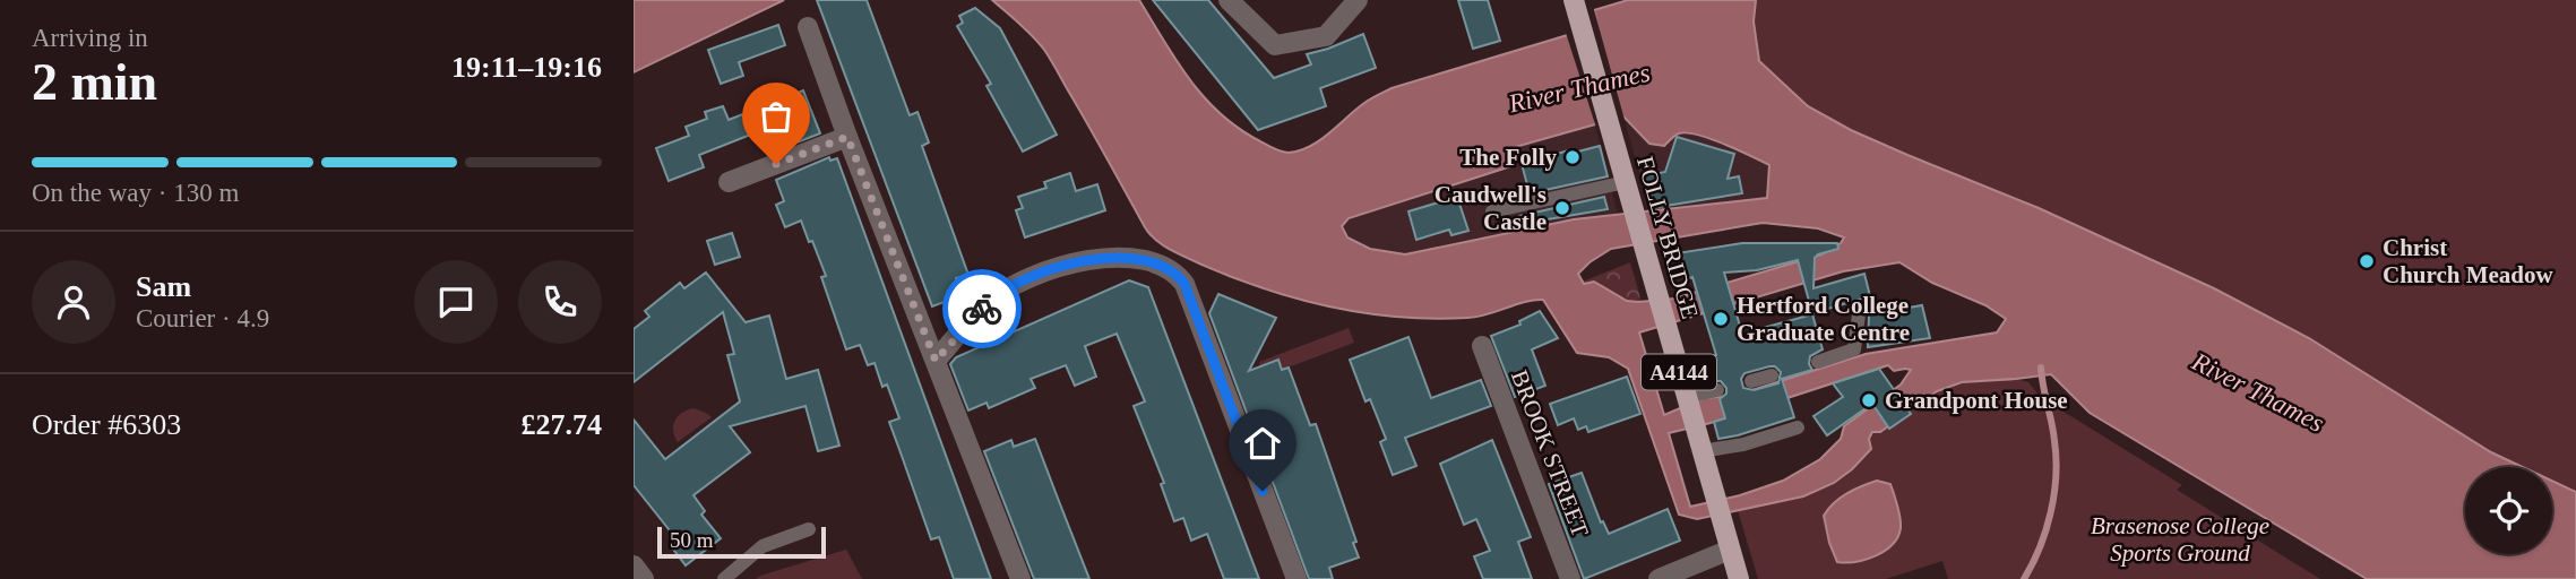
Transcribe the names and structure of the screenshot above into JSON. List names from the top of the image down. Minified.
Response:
{"streets":{"main road":["FOLLY BRIDGE","A4144"],"street":["BROOK STREET"]},"crossings":[["FOLLY BRIDGE","A4144"]],"water":["River Thames"],"parks":["Brasenose College Sports Ground"],"places":["The Folly","Caudwell's Castle","Christ Church Meadow","Hertford College Graduate Centre","Grandpont House"],"scale_bar":"50 m","page":{"heading":["2 min","Arriving in","19:11–19:16"],"panel":["Sam","Courier · 4.9","Order #6303","£27.74"],"bar":"On the way · 130 m","scale":"50 m"}}
